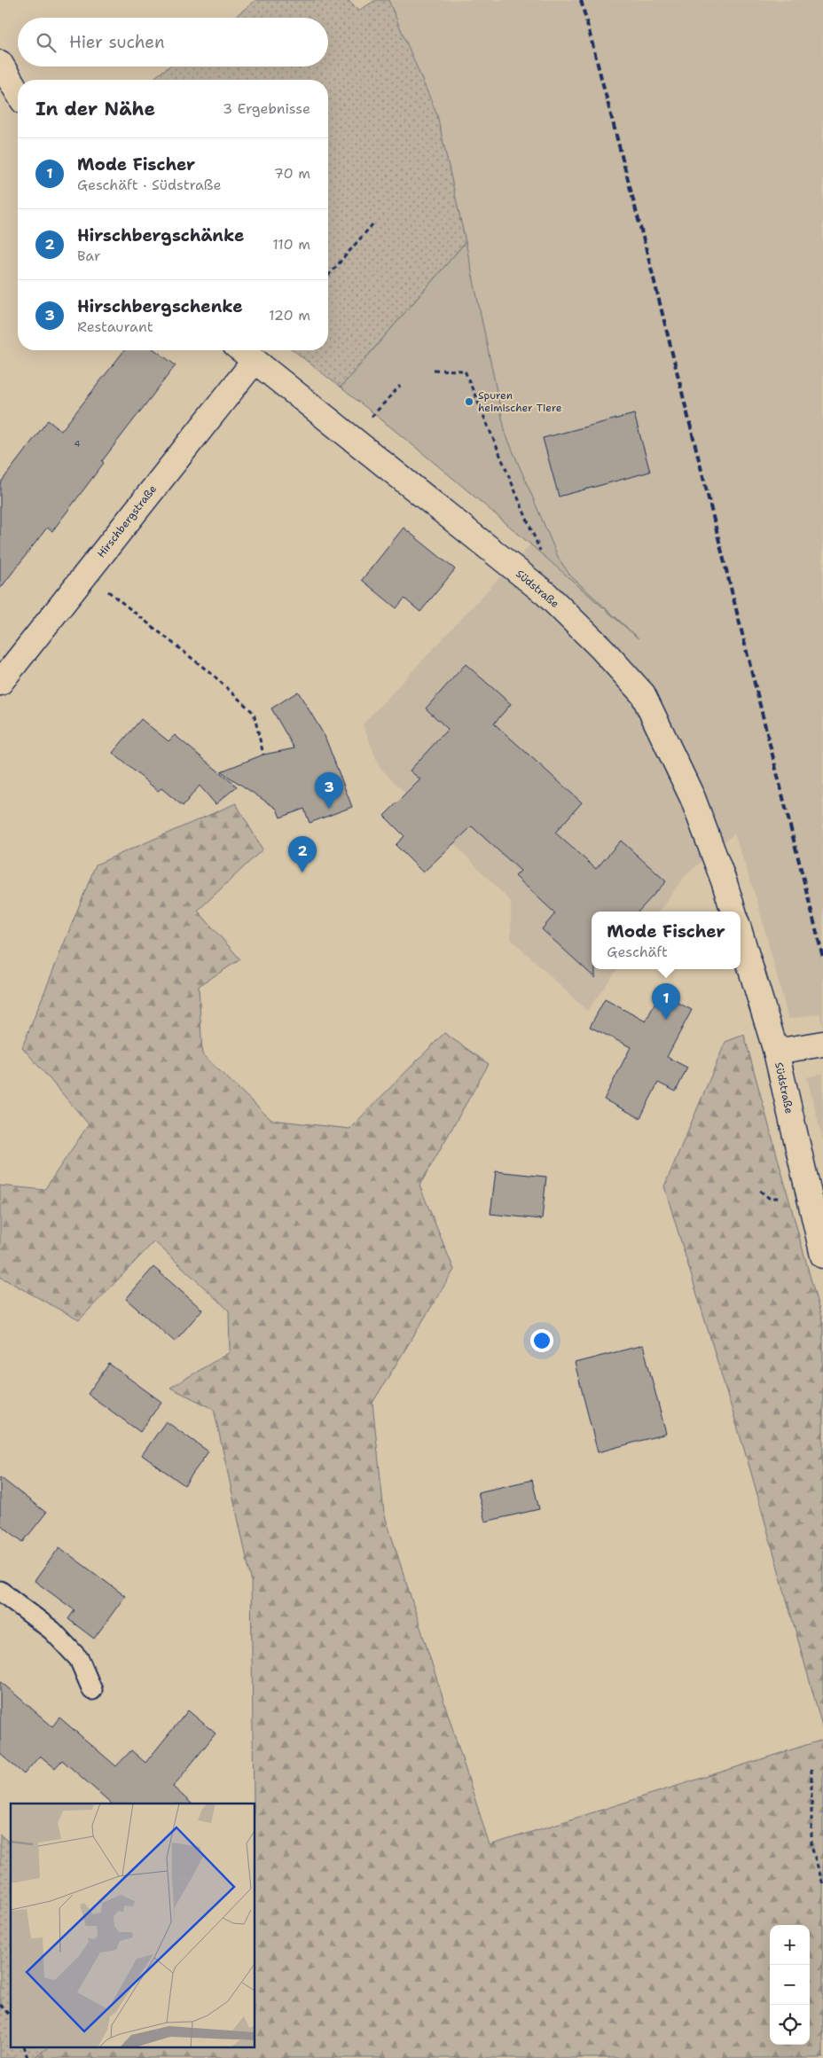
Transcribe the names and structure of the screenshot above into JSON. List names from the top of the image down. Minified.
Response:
{"streets":{"street":["Hirschbergstraße","Südstraße"]},"crossings":[["Hirschbergstraße","Südstraße"]],"places":["Spuren heimischer Tiere"],"house_numbers":["4"],"page":{"search":"Hier suchen","heading":["In der Nähe","3 Ergebnisse"],"list":[{"mark":"1","name":"Mode Fischer","note":"Geschäft · Südstraße","value":"70 m"},{"mark":"2","name":"Hirschbergschänke","note":"Bar","value":"110 m"},{"mark":"3","name":"Hirschbergschenke","note":"Restaurant","value":"120 m"}],"pins":["3","2","1"],"popup":["Mode Fischer","Geschäft"],"map_buttons":["+","−"]}}
